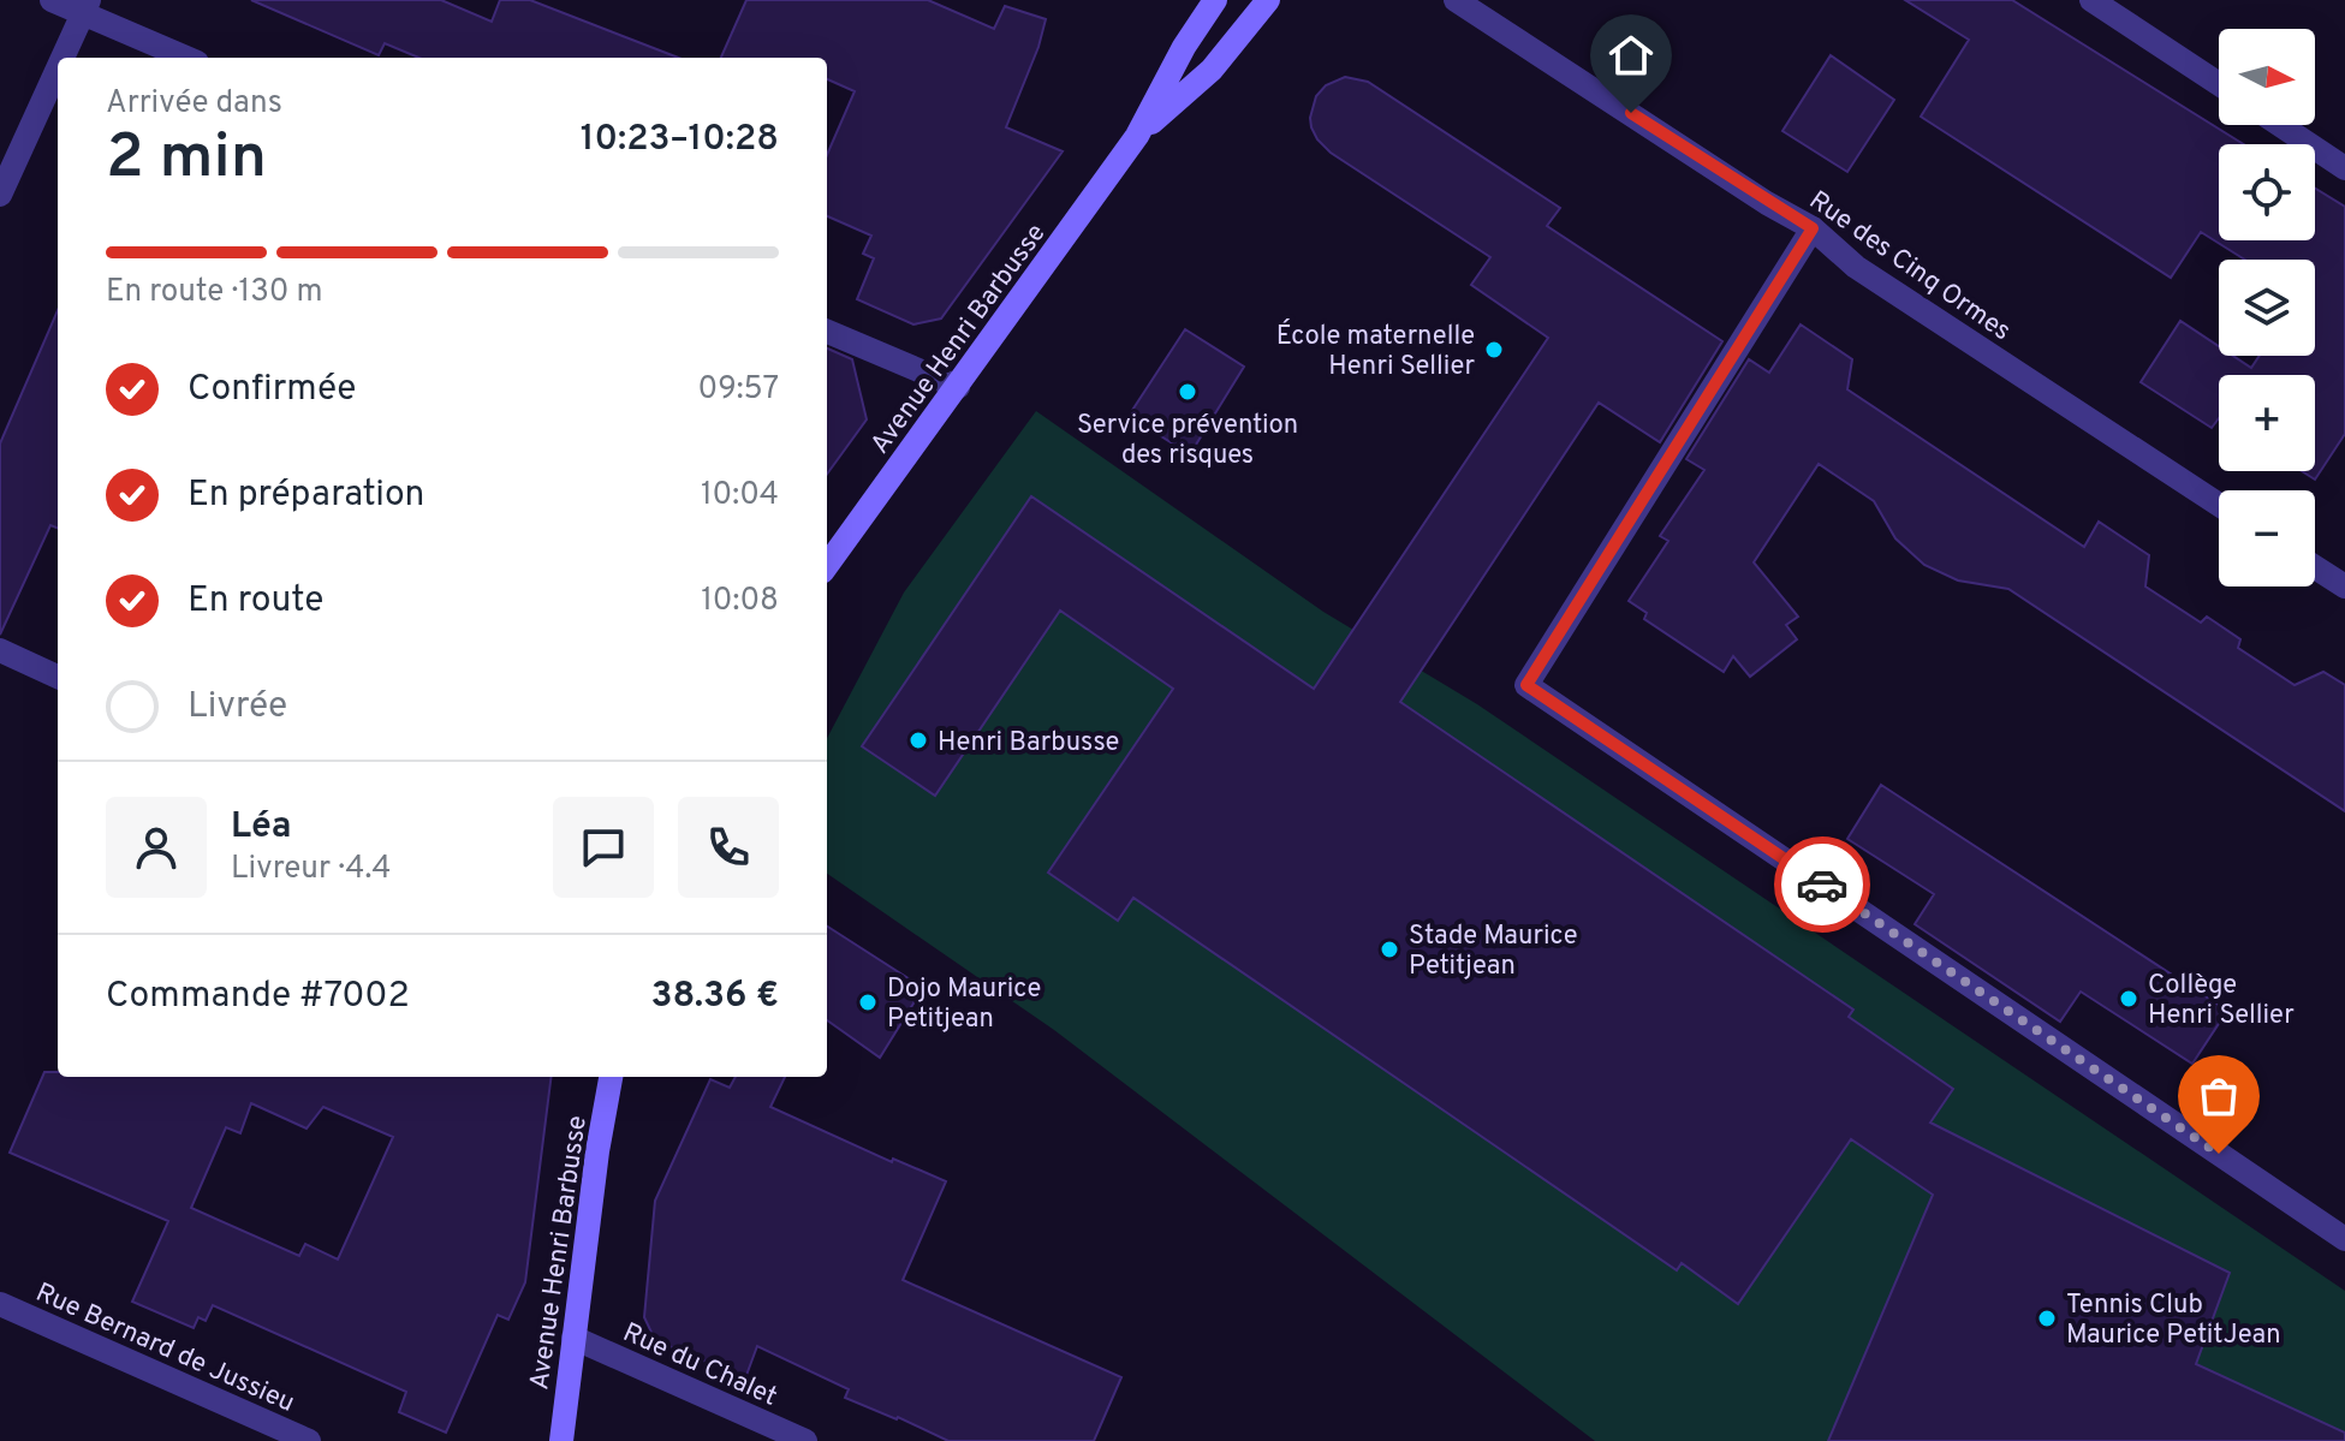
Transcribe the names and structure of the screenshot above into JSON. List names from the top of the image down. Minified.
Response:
{"streets":{"street":["Rue des Cinq Ormes","Avenue Henri Barbusse","Rue Bernard de Jussieu","Rue du Chalet"]},"crossings":[["Avenue Henri Barbusse","Rue du Chalet"]],"places":["École maternelle Henri Sellier","Service prévention des risques","Henri Barbusse","Stade Maurice Petitjean","Collège Henri Sellier","Dojo Maurice Petitjean","Tennis Club Maurice PetitJean"],"north":"right","page":{"map_buttons":["+","−"],"heading":["2 min","Arrivée dans","10:23–10:28"],"panel":["Léa","Livreur · 4.4","Commande #7002","38.36 €"],"bar":"En route · 130 m","list":[["Confirmée","09:57"],["En préparation","10:04"],["En route","10:08"],"Livrée"]}}
